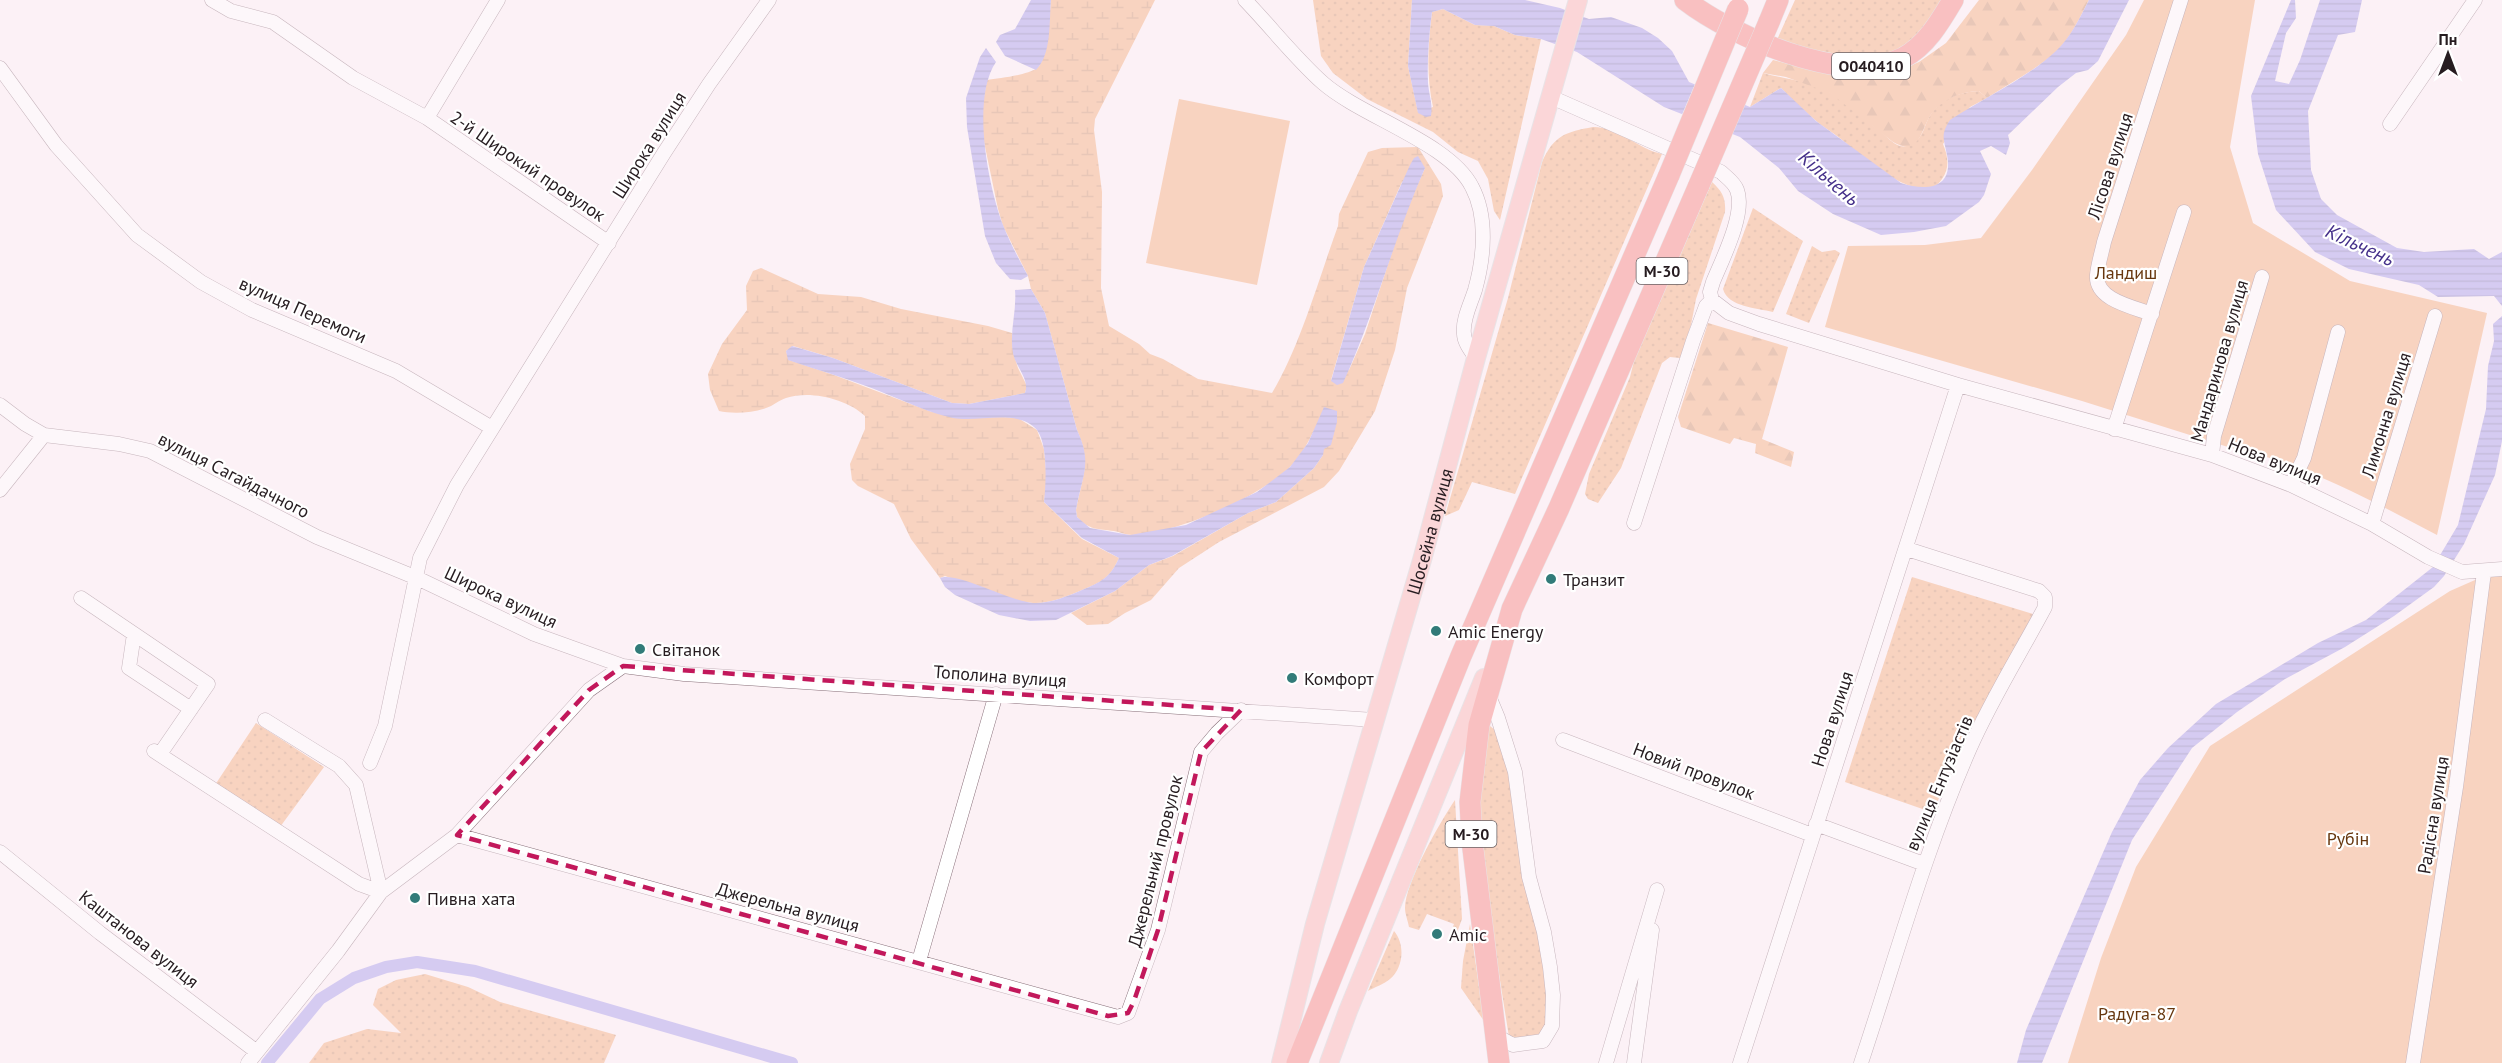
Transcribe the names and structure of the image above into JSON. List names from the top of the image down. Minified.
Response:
{"streets":{"highway":["О040410","М-30"],"main road":["Шосейна вулиця"],"street":["Широка вулиця","2-й Широкий провулок","Лісова вулиця","вулиця Перемоги","Мандаринова вулиця","Лимонна вулиця","Нова вулиця","вулиця Сагайдачного","Тополина вулиця","Новий провулок","вулиця Ентузіастів","Радісна вулиця","Джерельний провулок","Джерельна вулиця","Каштанова вулиця"]},"crossings":[["Широка вулиця","2-й Широкий провулок"],["Широка вулиця","вулиця Перемоги"],["Широка вулиця","вулиця Сагайдачного"],["Широка вулиця","Тополина вулиця"],["Мандаринова вулиця","Нова вулиця"],["Лимонна вулиця","Нова вулиця"],["Нова вулиця","Новий провулок"],["Нова вулиця","вулиця Ентузіастів"],["Нова вулиця","Радісна вулиця"],["Шосейна вулиця","Тополина вулиця"],["Тополина вулиця","Джерельний провулок"],["Новий провулок","вулиця Ентузіастів"],["Джерельний провулок","Джерельна вулиця"]],"water":["Кільчень"],"parks":["Ландиш","Рубін","Радуга-87"],"places":["Транзит","Amic Energy","Світанок","Комфорт","Пивна хата","Amic"],"north":"top"}
